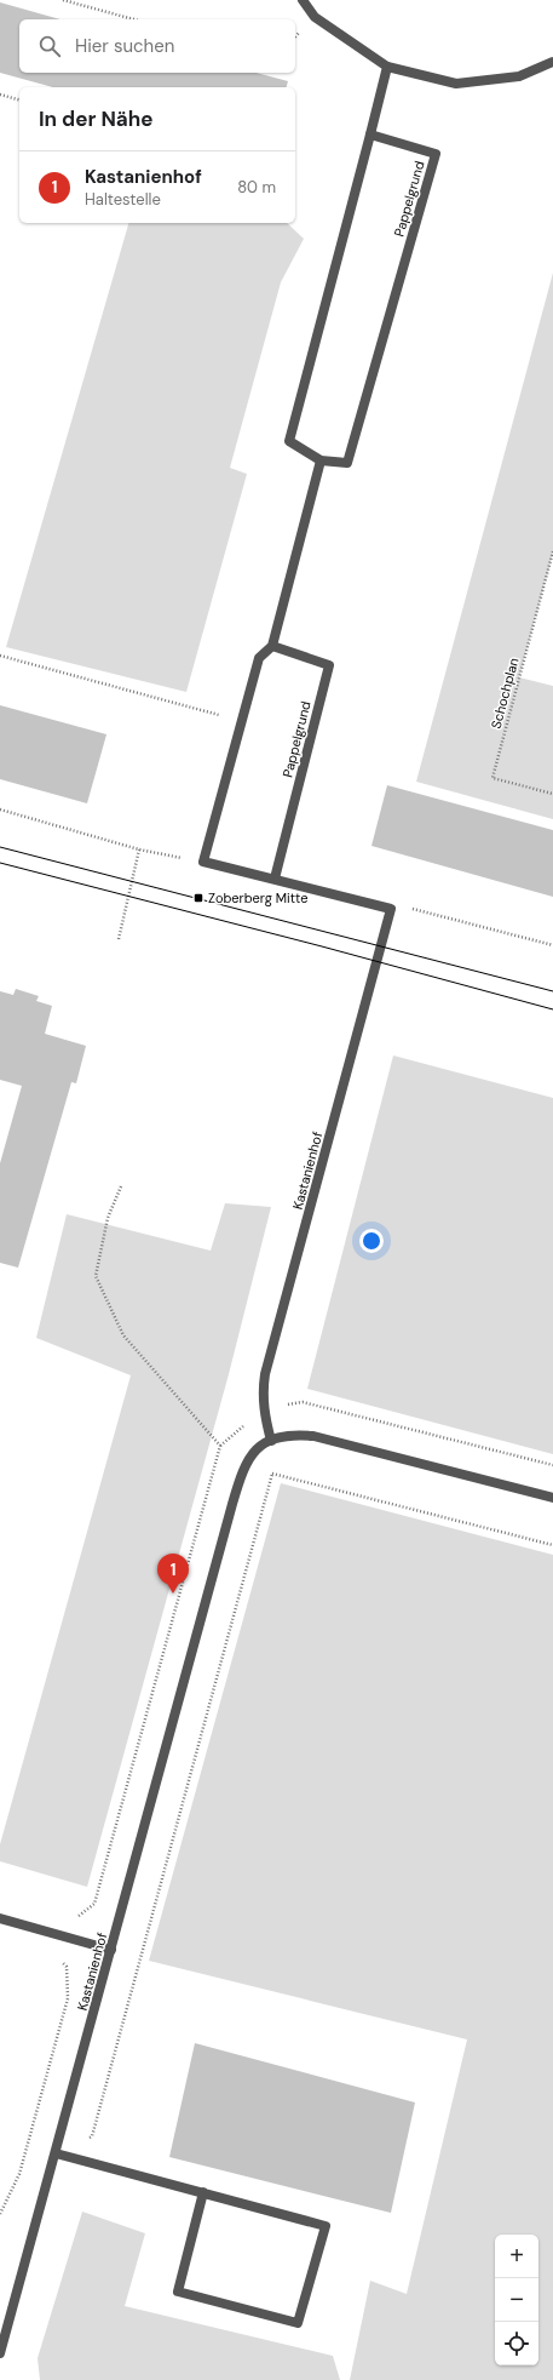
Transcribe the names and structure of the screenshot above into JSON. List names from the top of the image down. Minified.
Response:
{"streets":{"street":["Pappelgrund","Kastanienhof"],"path":["Schochplan"]},"places":{"transit":["Zoberberg Mitte"]},"page":{"search":"Hier suchen","heading":"In der Nähe","list":[{"mark":"1","name":"Kastanienhof","note":"Haltestelle","value":"80 m"}],"pins":"1","map_buttons":["+","−"]}}
